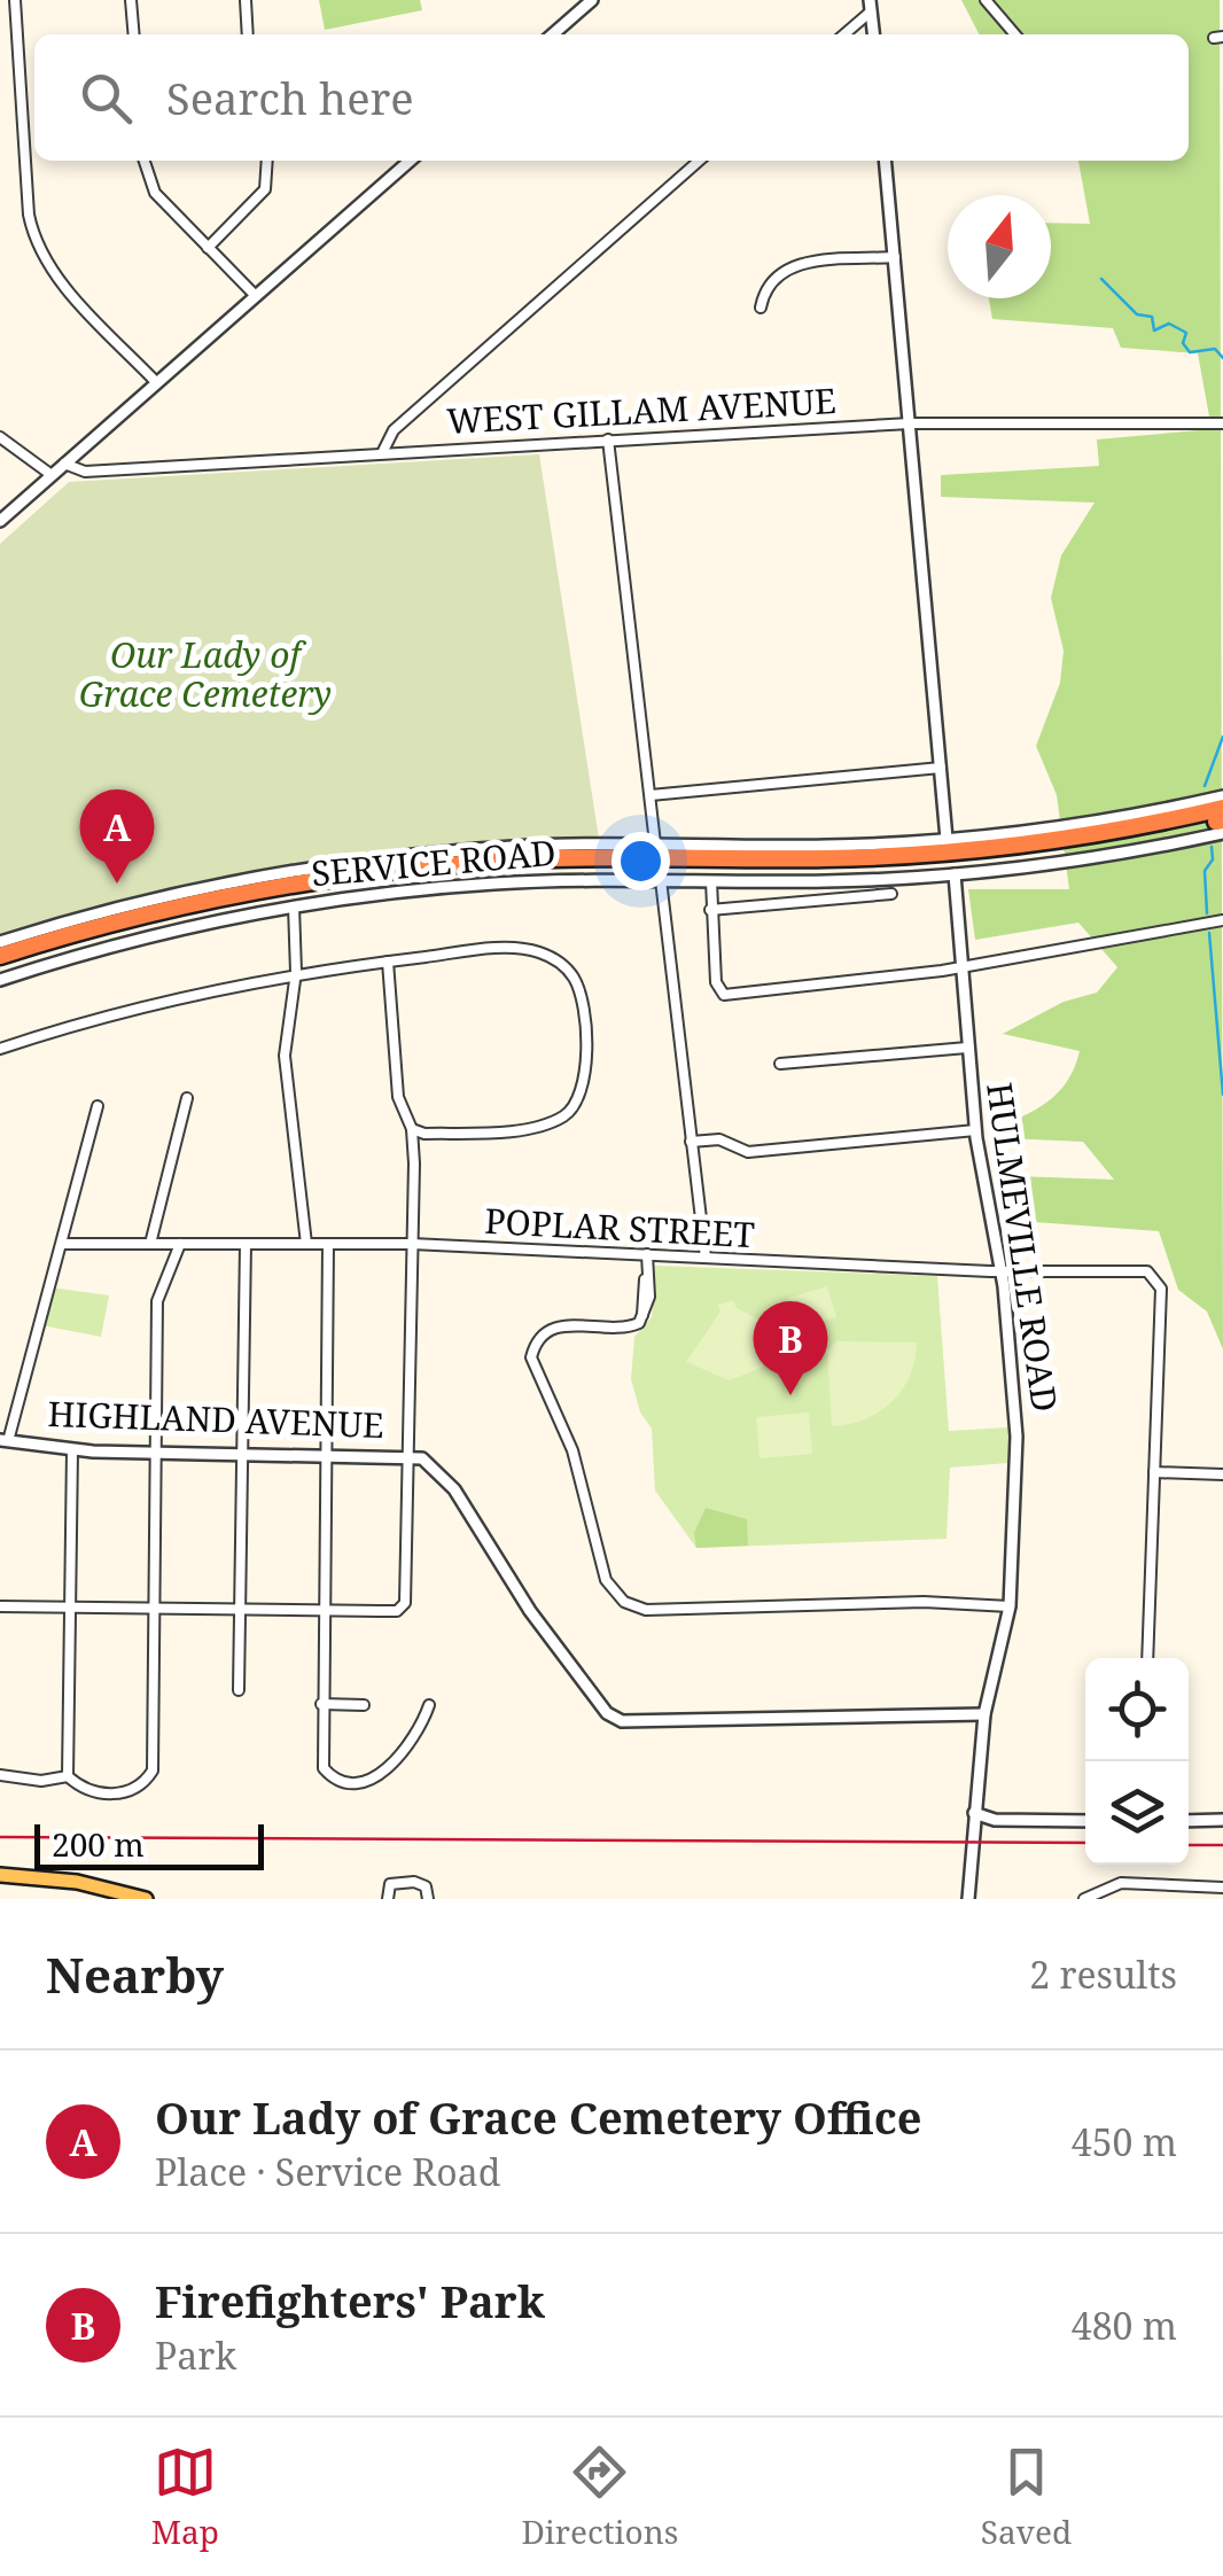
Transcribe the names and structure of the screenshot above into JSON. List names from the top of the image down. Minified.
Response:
{"streets":{"street":["WEST GILLAM AVENUE","SERVICE ROAD","POPLAR STREET","HULMEVILLE ROAD","HIGHLAND AVENUE"]},"crossings":[["SERVICE ROAD","HULMEVILLE ROAD"],["POPLAR STREET","HULMEVILLE ROAD"],["HULMEVILLE ROAD","HIGHLAND AVENUE"]],"parks":["Our Lady of Grace Cemetery"],"scale_bar":"200 m","north":"top","page":{"search":"Search here","pins":["A","B"],"scale":"200 m","heading":["Nearby","2 results"],"list":[{"mark":"A","name":"Our Lady of Grace Cemetery Office","note":"Place · Service Road","value":"450 m"},{"mark":"B","name":"Firefighters' Park","note":"Park","value":"480 m"}],"nav":["Map","Directions","Saved"]}}
